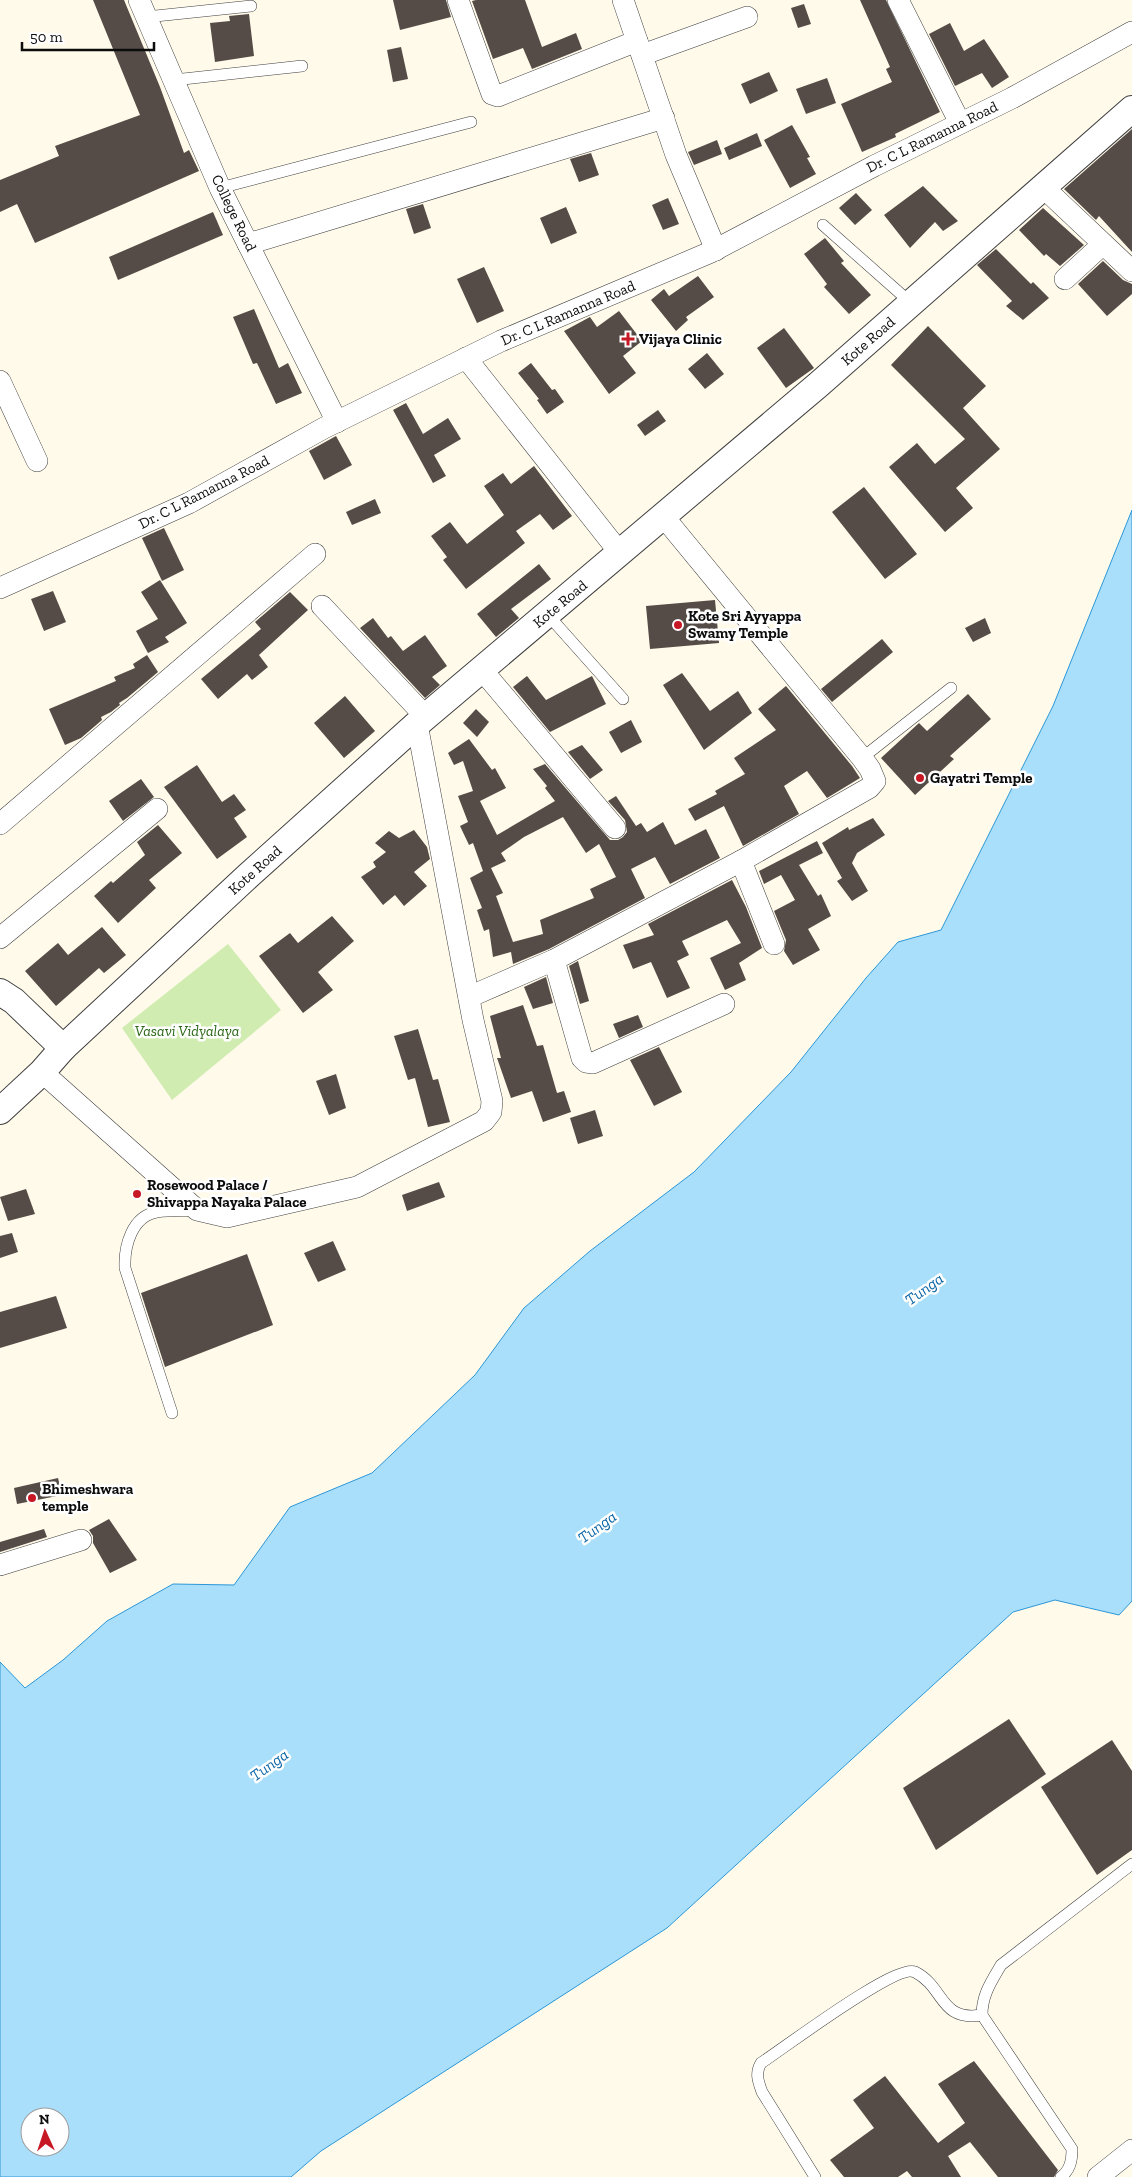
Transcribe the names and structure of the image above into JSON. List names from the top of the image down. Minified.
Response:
{"streets":{"street":["Dr. C L Ramanna Road","College Road","Kote Road"]},"crossings":[["Dr. C L Ramanna Road","College Road"]],"water":["Tunga"],"parks":["Vasavi Vidyalaya"],"places":{"health":["Vijaya Clinic"],"other":["Kote Sri Ayyappa Swamy Temple","Gayatri Temple","Rosewood Palace / Shivappa Nayaka Palace","Bhimeshwara temple"]},"scale_bar":"50 m","north":"top"}
